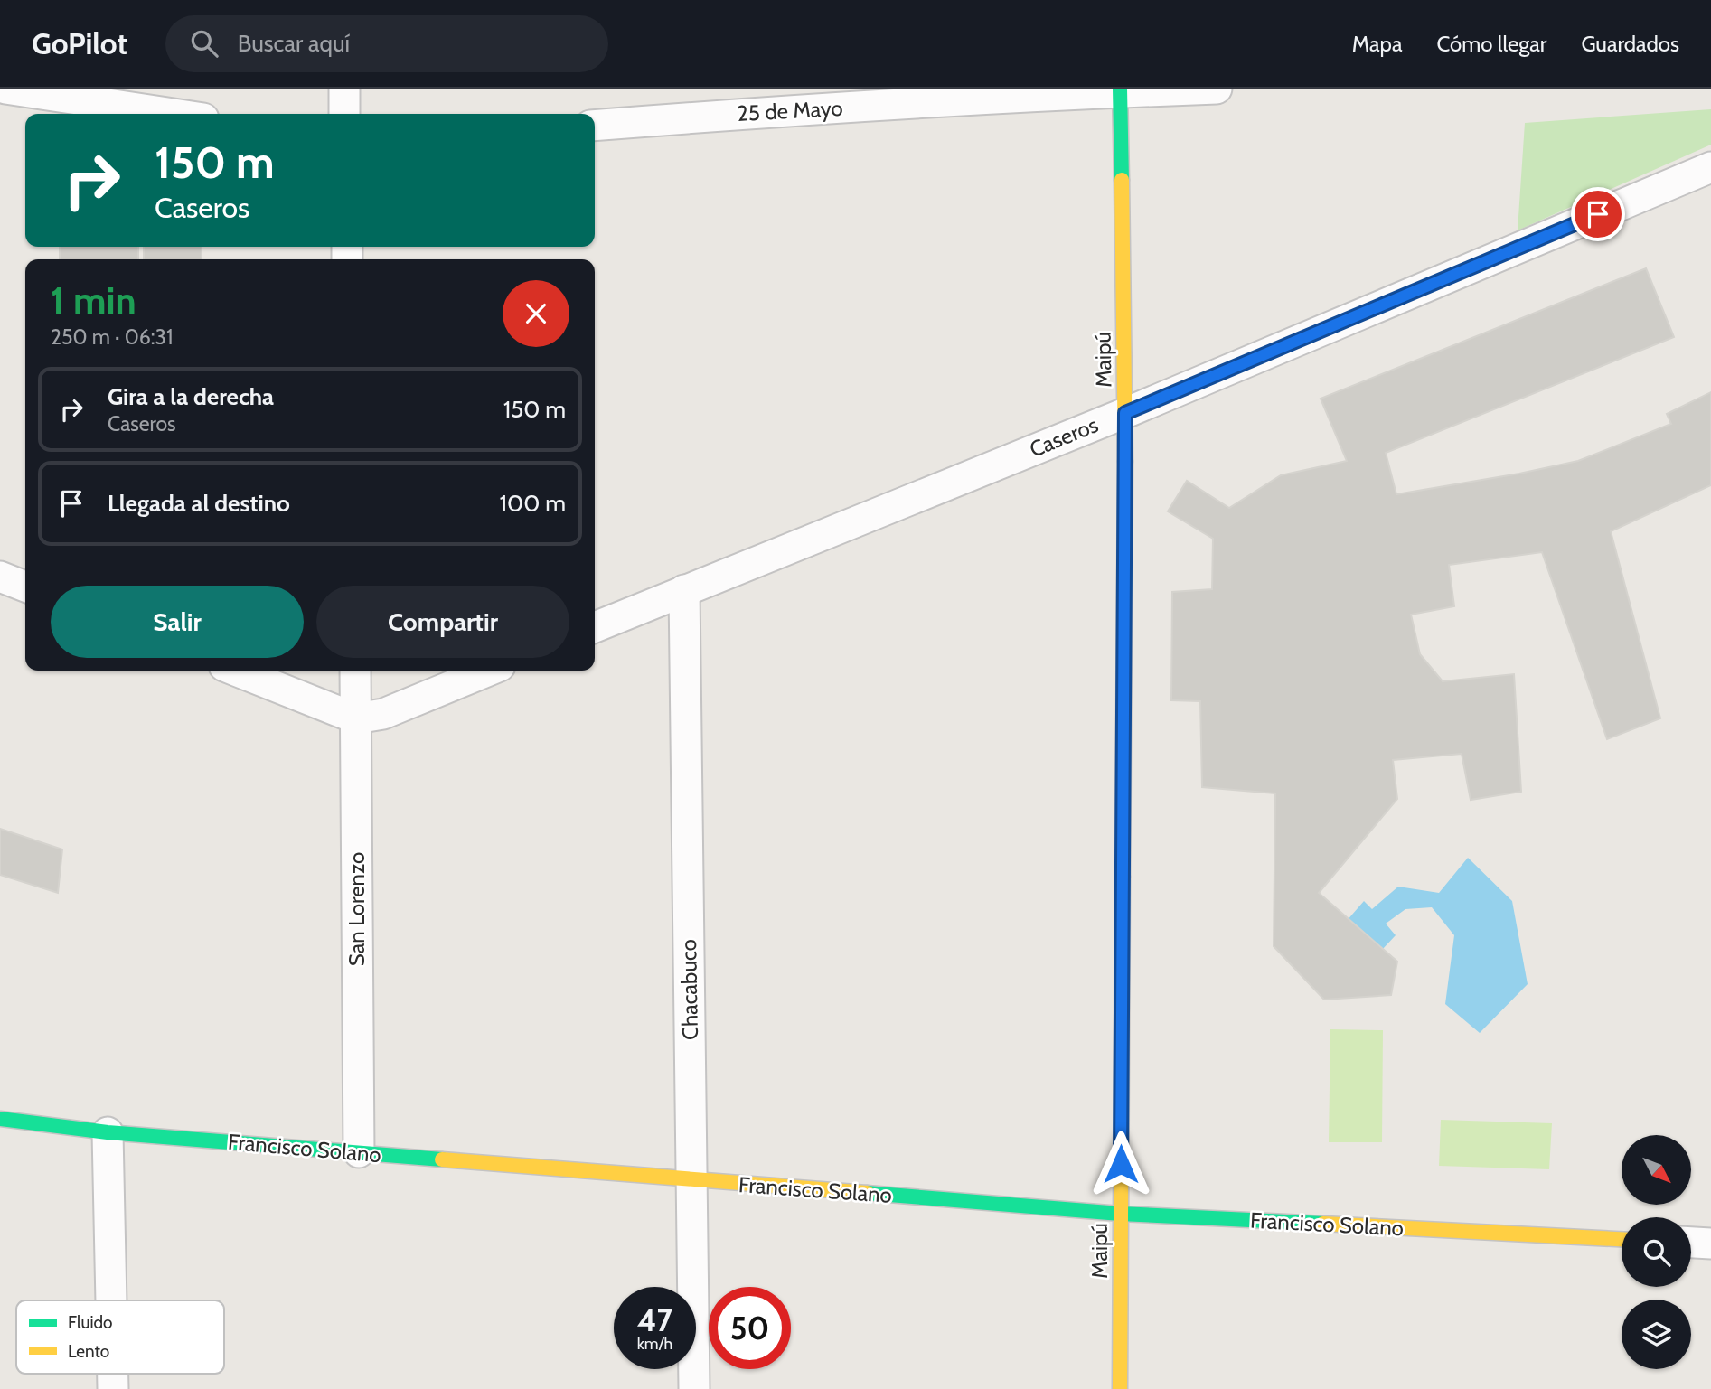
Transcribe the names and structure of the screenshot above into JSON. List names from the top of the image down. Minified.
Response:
{"streets":{"street":["25 de Mayo","Maipú","Caseros","San Lorenzo","Chacabuco","Francisco Solano"]},"crossings":[["25 de Mayo","Maipú"],["Maipú","Caseros"],["Maipú","Francisco Solano"],["Caseros","Chacabuco"],["San Lorenzo","Francisco Solano"],["Chacabuco","Francisco Solano"]],"legend":["Fluido","Lento"],"north":"bottom right","page":{"header":"GoPilot","search":"Buscar aquí","nav":["Mapa","Cómo llegar","Guardados"],"turn":["150 m","Caseros"],"heading":["1 min","250 m · 06:31"],"list":[{"name":"Gira a la derecha","note":"Caseros","value":"150 m"},{"name":"Llegada al destino","value":"100 m"}],"buttons":["Salir","Compartir"],"speed":"47 km/h","limit":"50"}}
